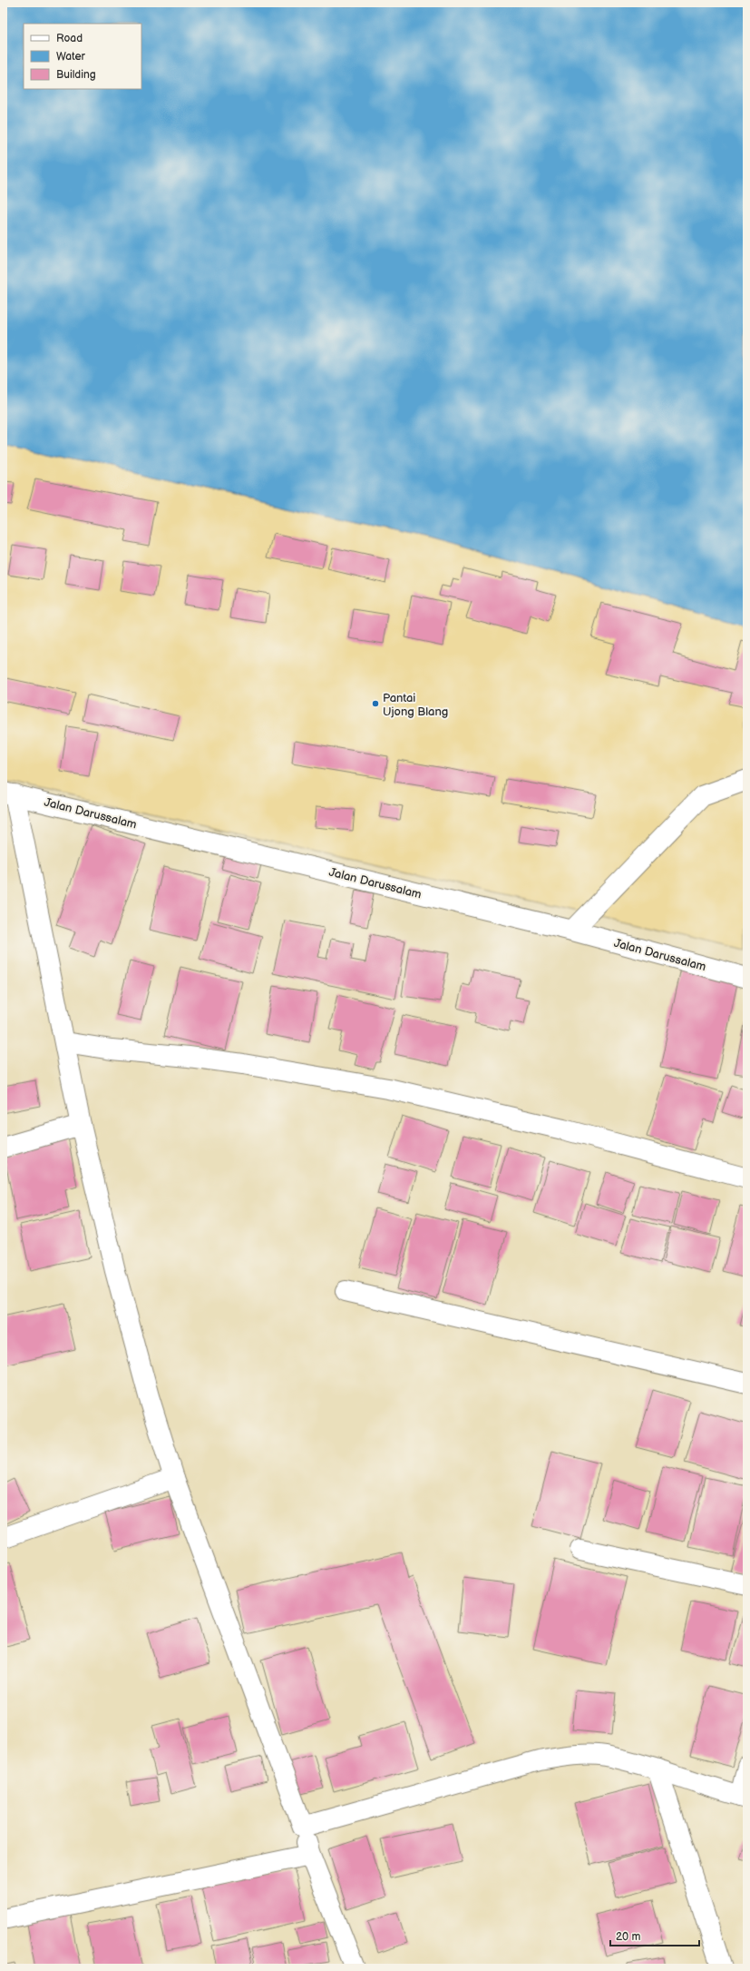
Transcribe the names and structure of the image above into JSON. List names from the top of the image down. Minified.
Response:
{"streets":{"street":["Jalan Darussalam"]},"places":["Pantai Ujong Blang"],"legend":["Road","Water","Building"],"scale_bar":"20 m"}
